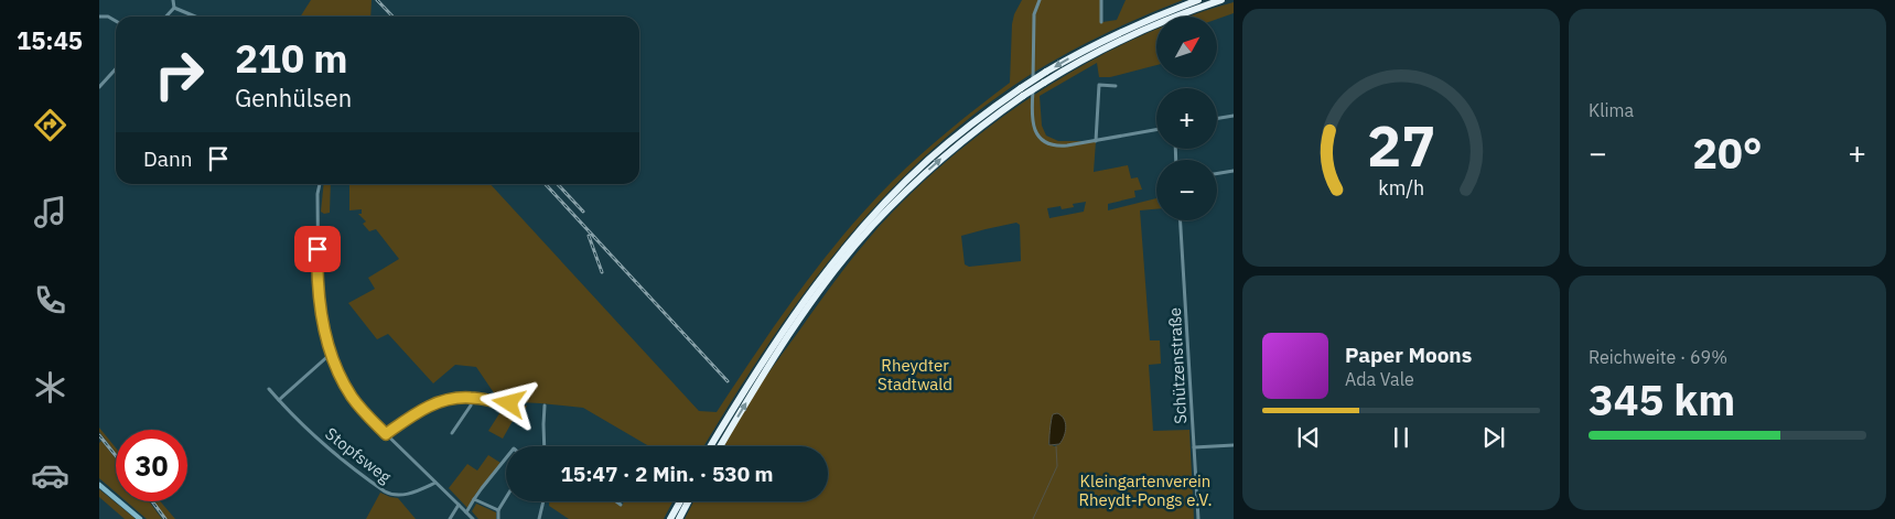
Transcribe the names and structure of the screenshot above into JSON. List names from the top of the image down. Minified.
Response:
{"streets":{"street":["Schützenstraße","Stopfsweg"]},"parks":["Rheydter Stadtwald","Kleingartenverein Rheydt-Pongs e.V."],"north":"top right","page":{"tabs":"15:45","tile":["Klima",["Reichweite · 69%","345 km"]],"map_buttons":["+","−"],"turn":["210 m","Genhülsen"],"heat":["−","20°","+"],"then":"Dann","song":["Paper Moons","Ada Vale"],"limit":"30","trip":"15:47 · 2 Min. · 530 m","gauge":["27","km/h"]}}
